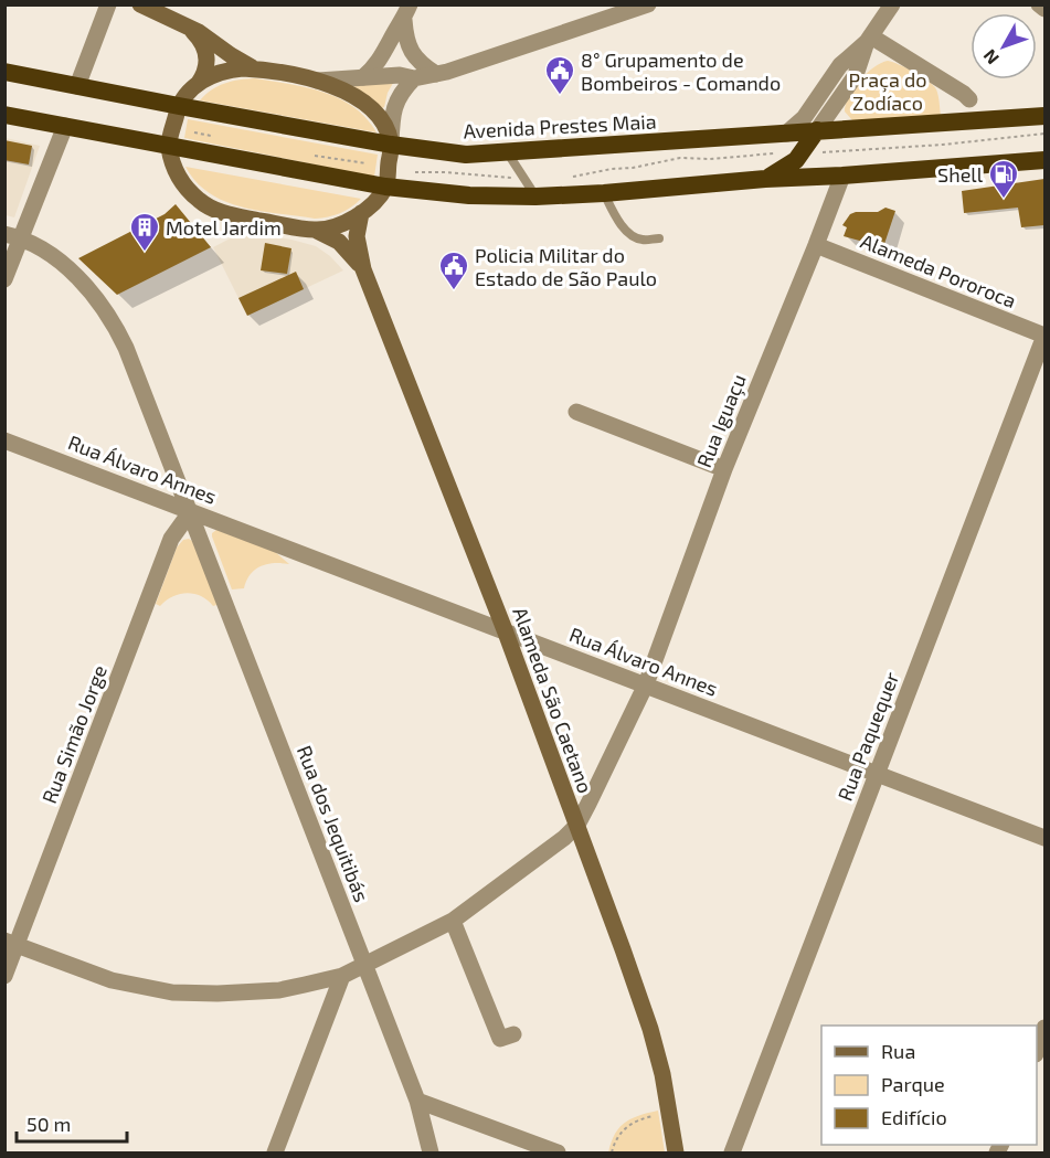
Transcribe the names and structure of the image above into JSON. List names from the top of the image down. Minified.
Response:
{"streets":{"highway":["Avenida Prestes Maia"],"main road":["Alameda São Caetano"],"street":["Alameda Pororoca","Rua Iguaçu","Rua Álvaro Annes","Rua Simão Jorge","Rua Paquequer","Rua dos Jequitibás"]},"crossings":[["Alameda Pororoca","Rua Iguaçu"],["Alameda Pororoca","Rua Paquequer"],["Rua Iguaçu","Rua Álvaro Annes"],["Rua Iguaçu","Alameda São Caetano"],["Rua Álvaro Annes","Alameda São Caetano"],["Rua Álvaro Annes","Rua Simão Jorge"],["Rua Álvaro Annes","Rua Paquequer"],["Rua Álvaro Annes","Rua dos Jequitibás"],["Rua Simão Jorge","Rua dos Jequitibás"]],"parks":["Praça do Zodíaco"],"places":{"public building":["8° Grupamento de Bombeiros - Comando","Policia Militar do Estado de São Paulo"],"fuel station":["Shell"],"building":["Motel Jardim"]},"legend":["Rua","Parque","Edifício"],"scale_bar":"50 m","north":"bottom left"}
